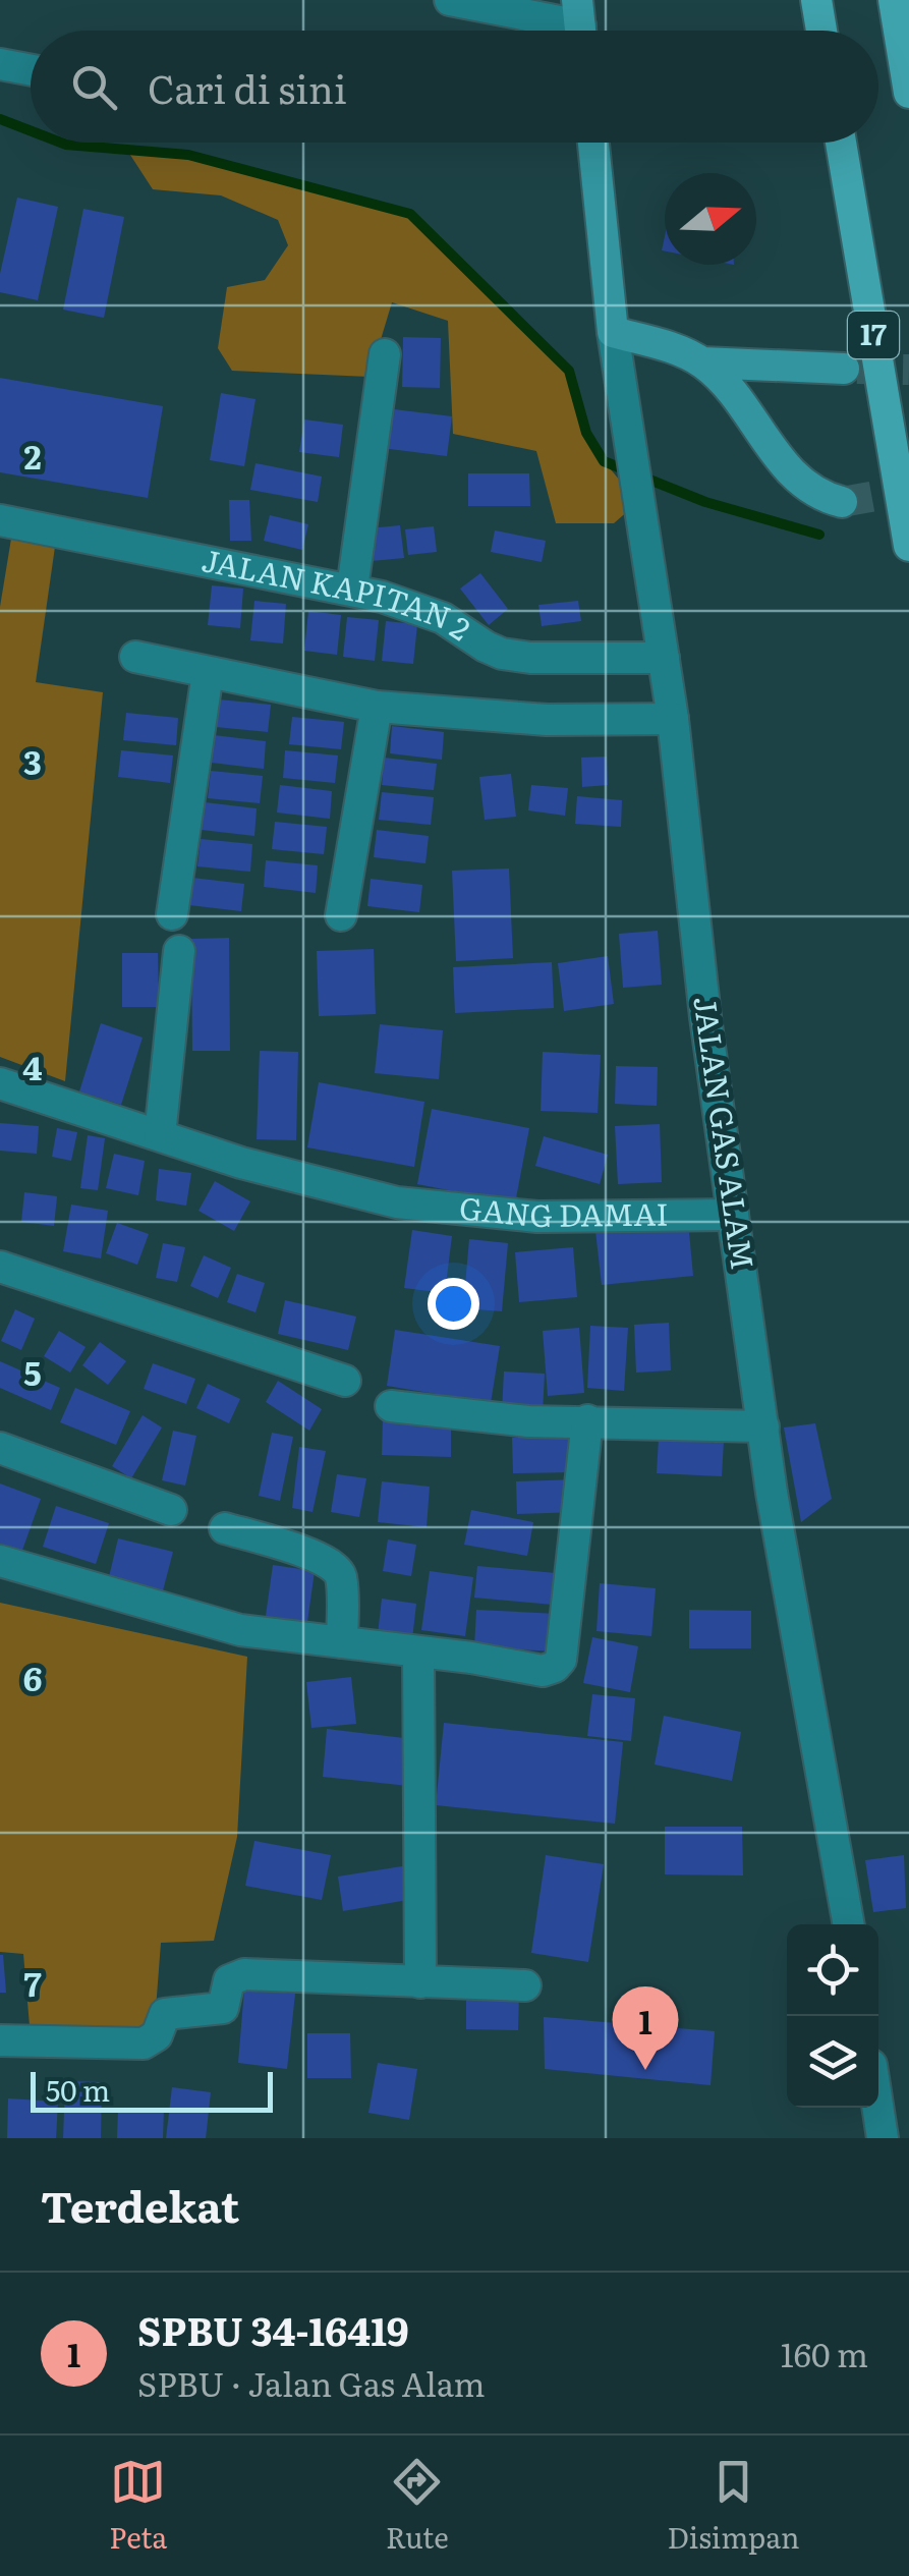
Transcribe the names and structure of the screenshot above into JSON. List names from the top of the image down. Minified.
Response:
{"streets":{"highway":["17"],"main road":["JALAN GAS ALAM"],"street":["JALAN KAPITAN 2","GANG DAMAI"]},"crossings":[["JALAN KAPITAN 2","JALAN GAS ALAM"],["JALAN GAS ALAM","GANG DAMAI"]],"scale_bar":"50 m","north":"right","page":{"search":"Cari di sini","pins":"1","scale":"50 m","heading":"Terdekat","list":[{"mark":"1","name":"SPBU 34-16419","note":"SPBU · Jalan Gas Alam","value":"160 m"}],"nav":["Peta","Rute","Disimpan"]},"grid":{"rows":["2","3","4","5","6","7"]}}
